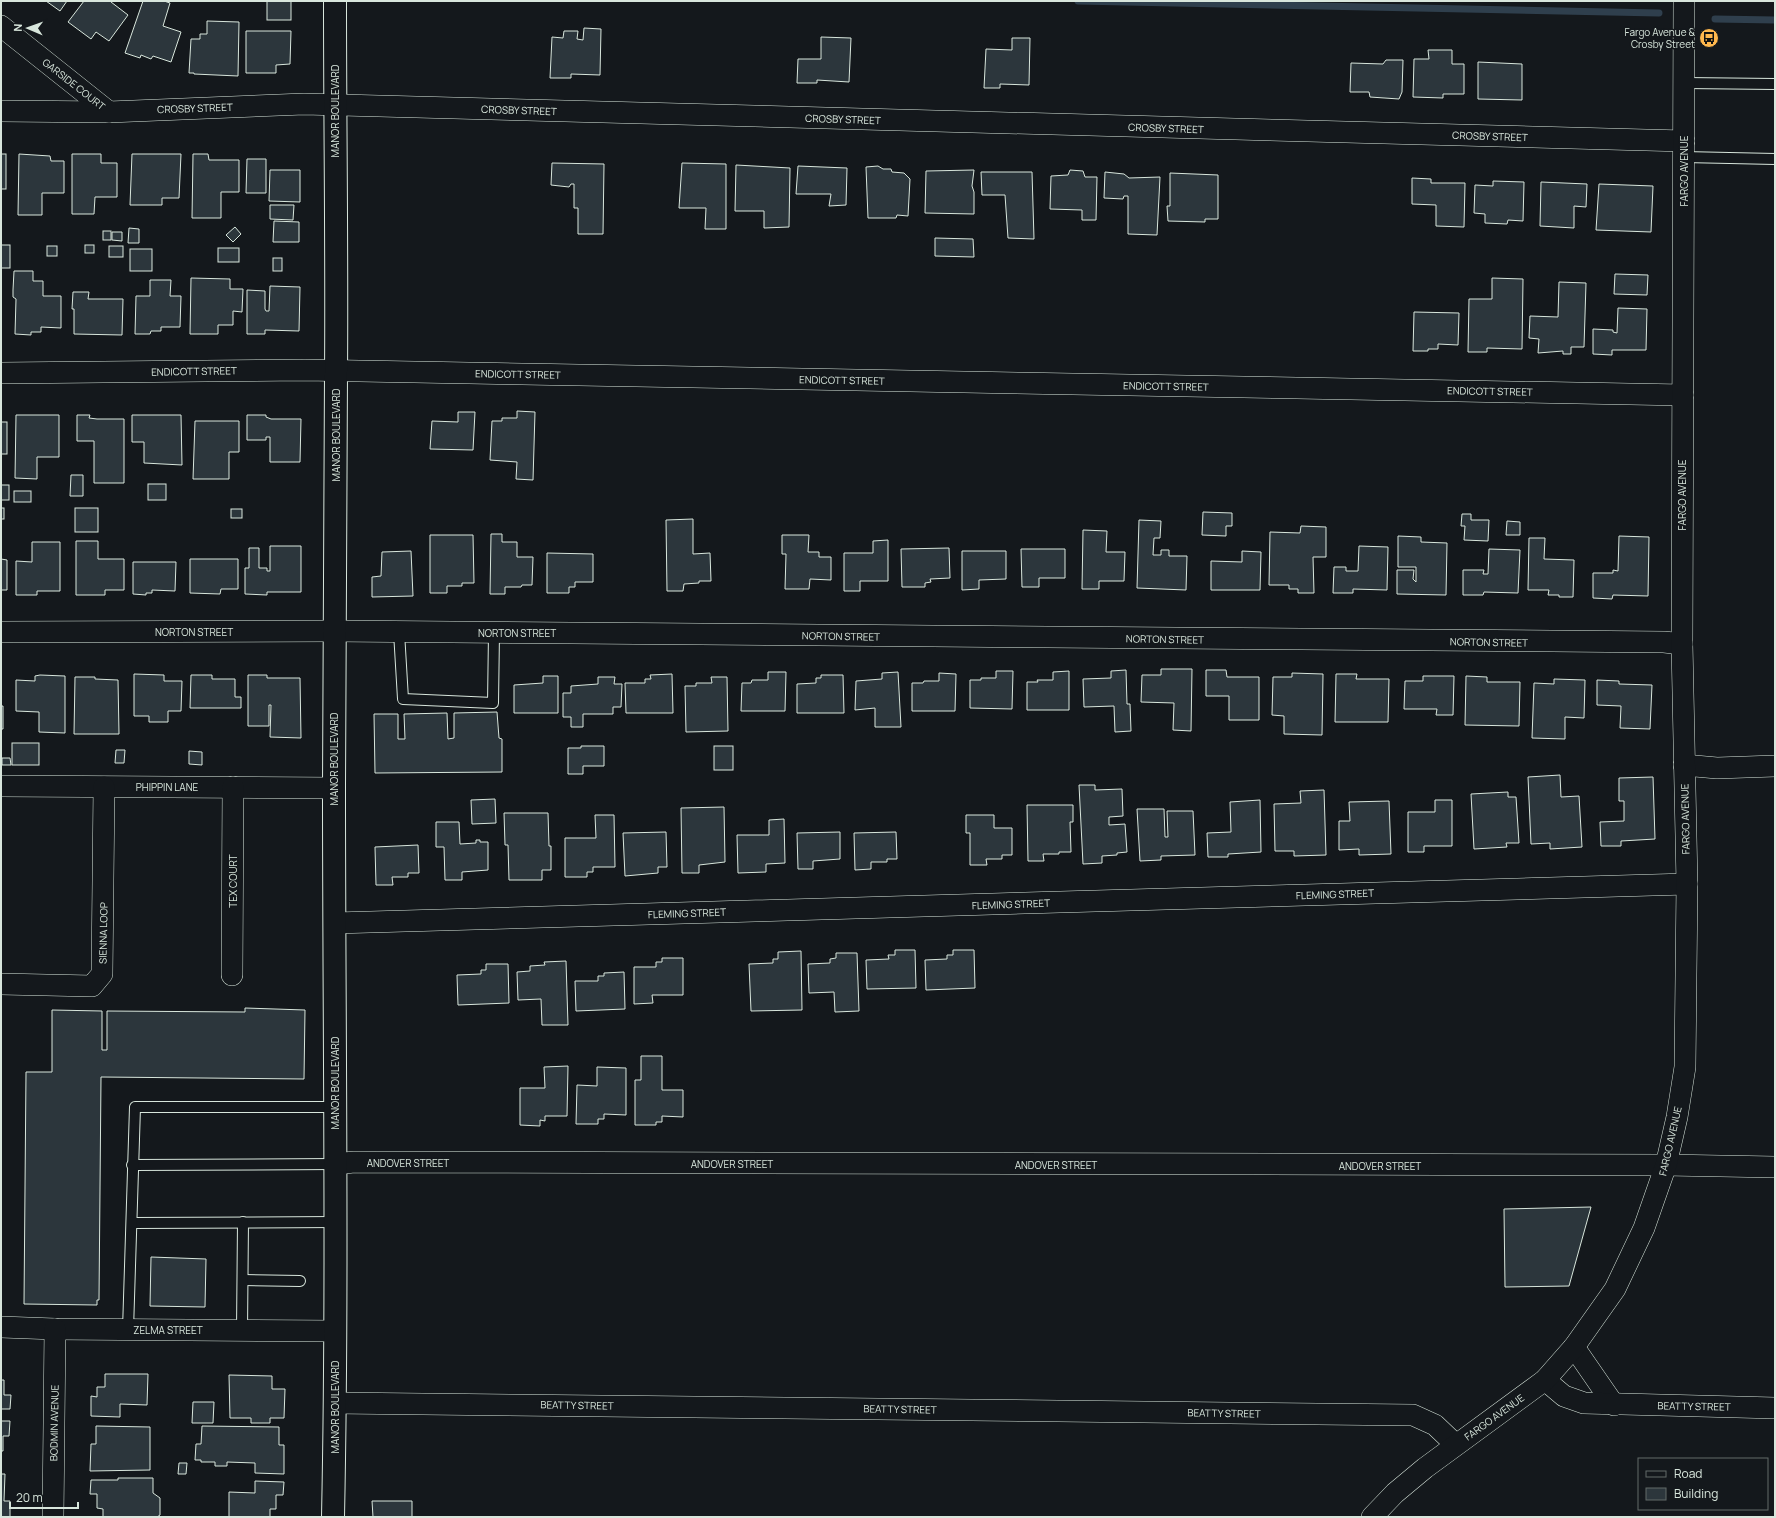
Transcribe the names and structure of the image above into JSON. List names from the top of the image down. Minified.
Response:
{"streets":{"street":["GARSIDE COURT","CROSBY STREET","MANOR BOULEVARD","FARGO AVENUE","ENDICOTT STREET","NORTON STREET","PHIPPIN LANE","TEX COURT","FLEMING STREET","SIENNA LOOP","ANDOVER STREET","ZELMA STREET","BEATTY STREET","BODMIN AVENUE"]},"crossings":[["GARSIDE COURT","CROSBY STREET"],["CROSBY STREET","MANOR BOULEVARD"],["CROSBY STREET","FARGO AVENUE"],["MANOR BOULEVARD","ENDICOTT STREET"],["MANOR BOULEVARD","NORTON STREET"],["MANOR BOULEVARD","PHIPPIN LANE"],["MANOR BOULEVARD","FLEMING STREET"],["MANOR BOULEVARD","ANDOVER STREET"],["MANOR BOULEVARD","ZELMA STREET"],["MANOR BOULEVARD","BEATTY STREET"],["FARGO AVENUE","ENDICOTT STREET"],["FARGO AVENUE","NORTON STREET"],["FARGO AVENUE","FLEMING STREET"],["FARGO AVENUE","ANDOVER STREET"],["FARGO AVENUE","BEATTY STREET"],["PHIPPIN LANE","TEX COURT"],["PHIPPIN LANE","SIENNA LOOP"],["ZELMA STREET","BODMIN AVENUE"]],"places":{"bus stop":["Fargo Avenue & Crosby Street"]},"legend":["Road","Building"],"scale_bar":"20 m","north":"left"}
